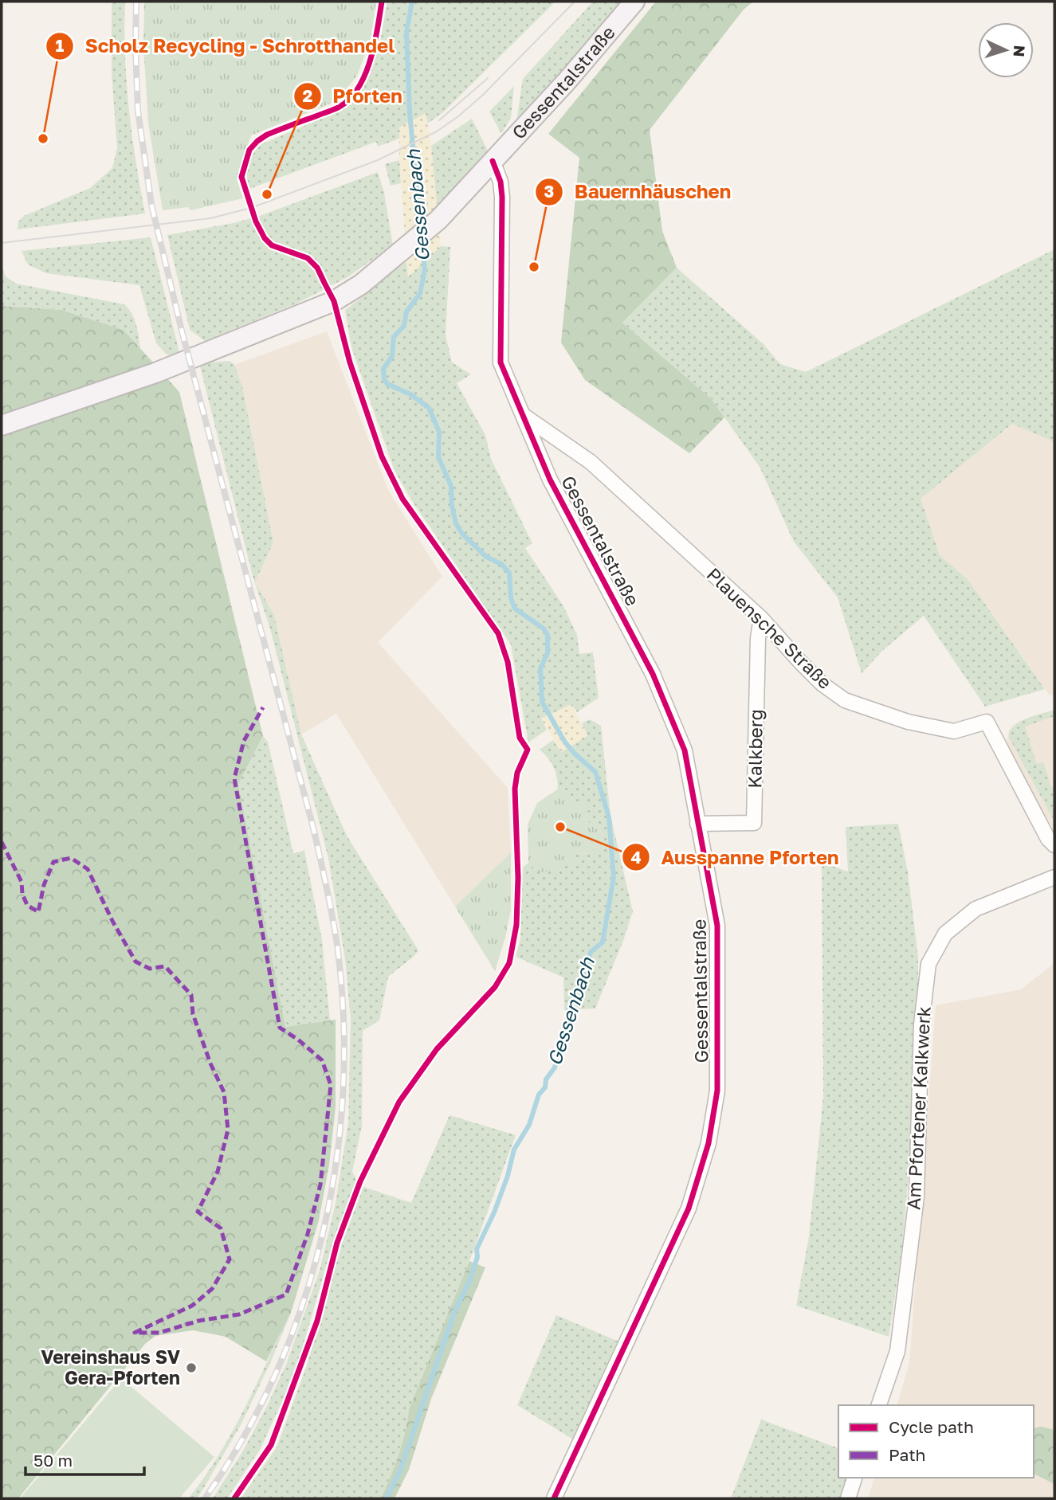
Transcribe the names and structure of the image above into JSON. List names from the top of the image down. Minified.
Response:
{"streets":{"main road":["Gessentalstraße"],"street":["Plauensche Straße","Kalkberg","Am Pfortener Kalkwerk"]},"crossings":[["Gessentalstraße","Plauensche Straße"],["Gessentalstraße","Kalkberg"],["Plauensche Straße","Kalkberg"]],"water":["Gessenbach"],"places":["Scholz Recycling - Schrotthandel","Pforten","Bauernhäuschen","Ausspanne Pforten","Vereinshaus SV Gera-Pforten"],"legend":["Cycle path","Path"],"scale_bar":"50 m","north":"right"}
